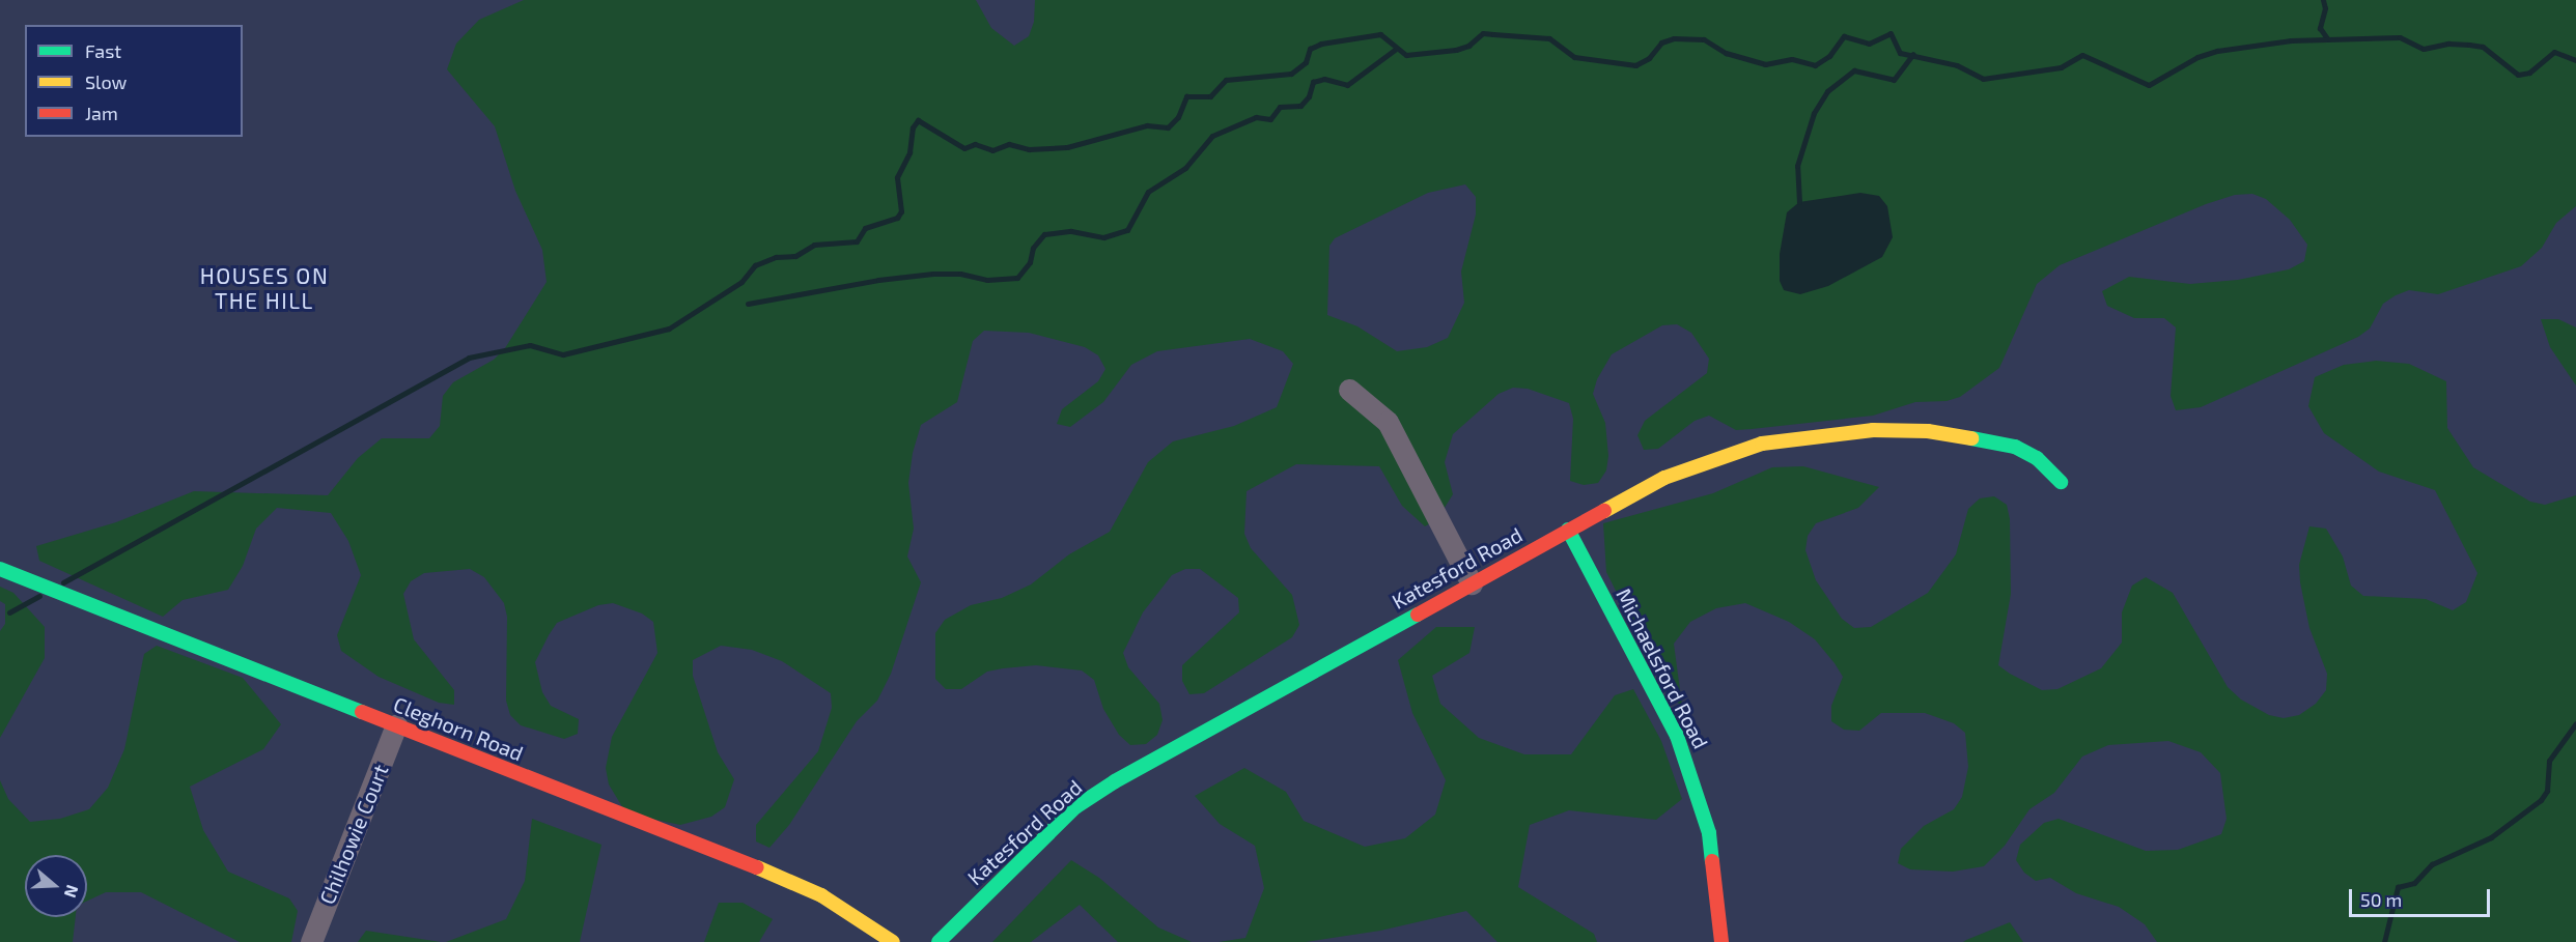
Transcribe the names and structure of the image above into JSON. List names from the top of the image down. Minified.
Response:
{"streets":{"street":["Katesford Road","Michaelsford Road","Cleghorn Road","Chilhowie Court"]},"crossings":[["Katesford Road","Michaelsford Road"],["Cleghorn Road","Chilhowie Court"]],"districts":["HOUSES ON THE HILL"],"legend":["Fast","Slow","Jam"],"scale_bar":"50 m","north":"right"}
